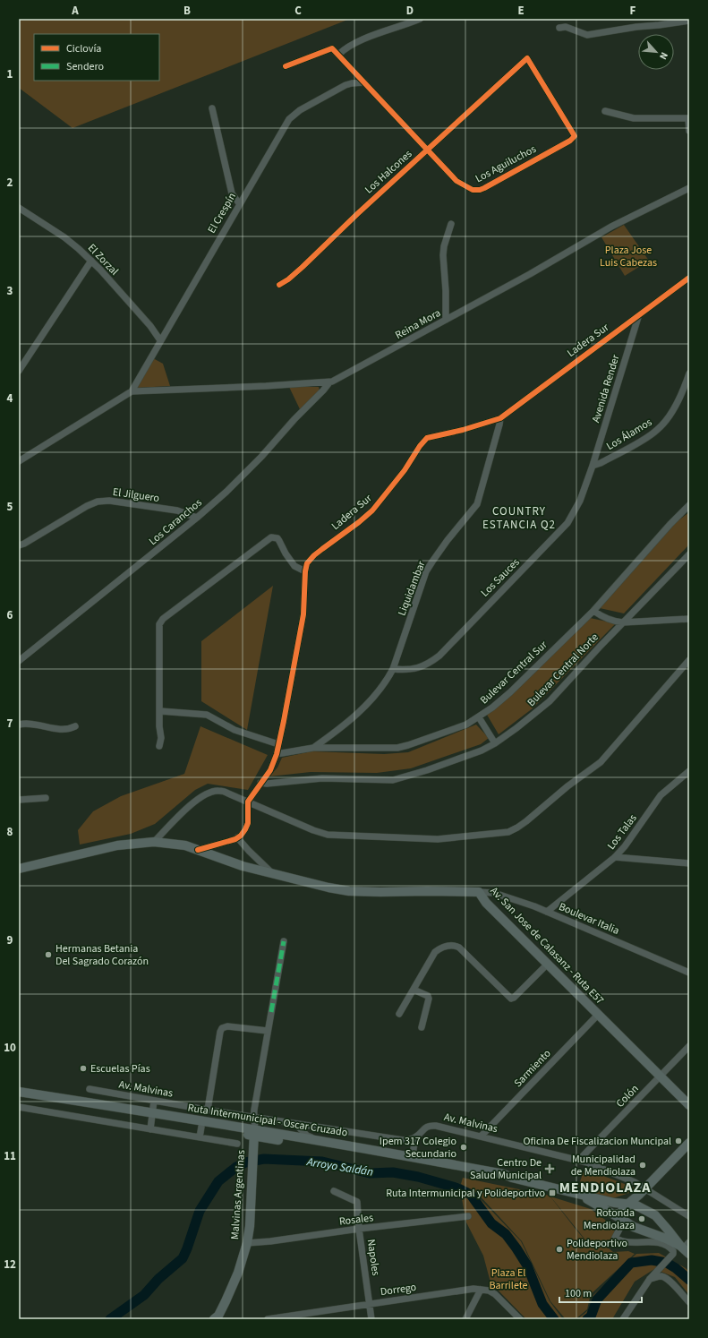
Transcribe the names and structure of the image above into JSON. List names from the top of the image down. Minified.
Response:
{"streets":{"main road":["Av. San Jose de Calasanz - Ruta E57","Ruta Intermunicipal - Oscar Cruzado","Malvinas Argentinas"],"street":["Los Aguiluchos","Los Halcones","El Crespín","El Zorzal","Reina Mora","Ladera Sur","Avenida Render","Los Álamos","El Jilguero","Los Caranchos","Los Sauces","Liquidambar","Bulevar Central Norte","Bulevar Central Sur","Los Talas","Boulevar Italia","Sarmiento","Av. Malvinas","Colón","Rosales","Napoles","Dorrego"]},"crossings":[["Los Aguiluchos","Los Halcones"],["Los Aguiluchos","El Crespín"],["El Crespín","El Zorzal"],["El Crespín","Reina Mora"],["Reina Mora","Los Caranchos"],["Ladera Sur","Avenida Render"],["Ladera Sur","Liquidambar"],["Ladera Sur","Bulevar Central Norte"],["Ladera Sur","Bulevar Central Sur"],["Avenida Render","Los Álamos"],["Avenida Render","Los Sauces"],["Los Álamos","Los Sauces"],["El Jilguero","Los Caranchos"],["Los Sauces","Liquidambar"],["Liquidambar","Bulevar Central Sur"],["Los Talas","Boulevar Italia"],["Boulevar Italia","Av. San Jose de Calasanz - Ruta E57"],["Av. San Jose de Calasanz - Ruta E57","Sarmiento"],["Av. San Jose de Calasanz - Ruta E57","Colón"],["Sarmiento","Av. Malvinas"],["Av. Malvinas","Colón"],["Ruta Intermunicipal - Oscar Cruzado","Malvinas Argentinas"],["Malvinas Argentinas","Rosales"],["Rosales","Napoles"],["Napoles","Dorrego"]],"districts":["COUNTRY ESTANCIA Q2","MENDIOLAZA"],"water":["Arroyo Saldán"],"parks":["Plaza Jose Luis Cabezas","Plaza El Barrilete"],"places":{"other":["Hermanas Betania Del Sagrado Corazón","Escuelas Pías","Oficina De Fiscalizacion Muncipal","Ipem 317 Colegio Secundario","Municipalidad de Mendiolaza","Rotonda Mendiolaza","Polideportivo Mendiolaza"],"health":["Centro De Salud Municipal"],"transit":["Ruta Intermunicipal y Polideportivo"]},"legend":["Ciclovía","Sendero"],"scale_bar":"100 m","north":"bottom right","grid":{"columns":["A","B","C","D","E","F"],"rows":["1","2","3","4","5","6","7","8","9","10","11","12"]}}
